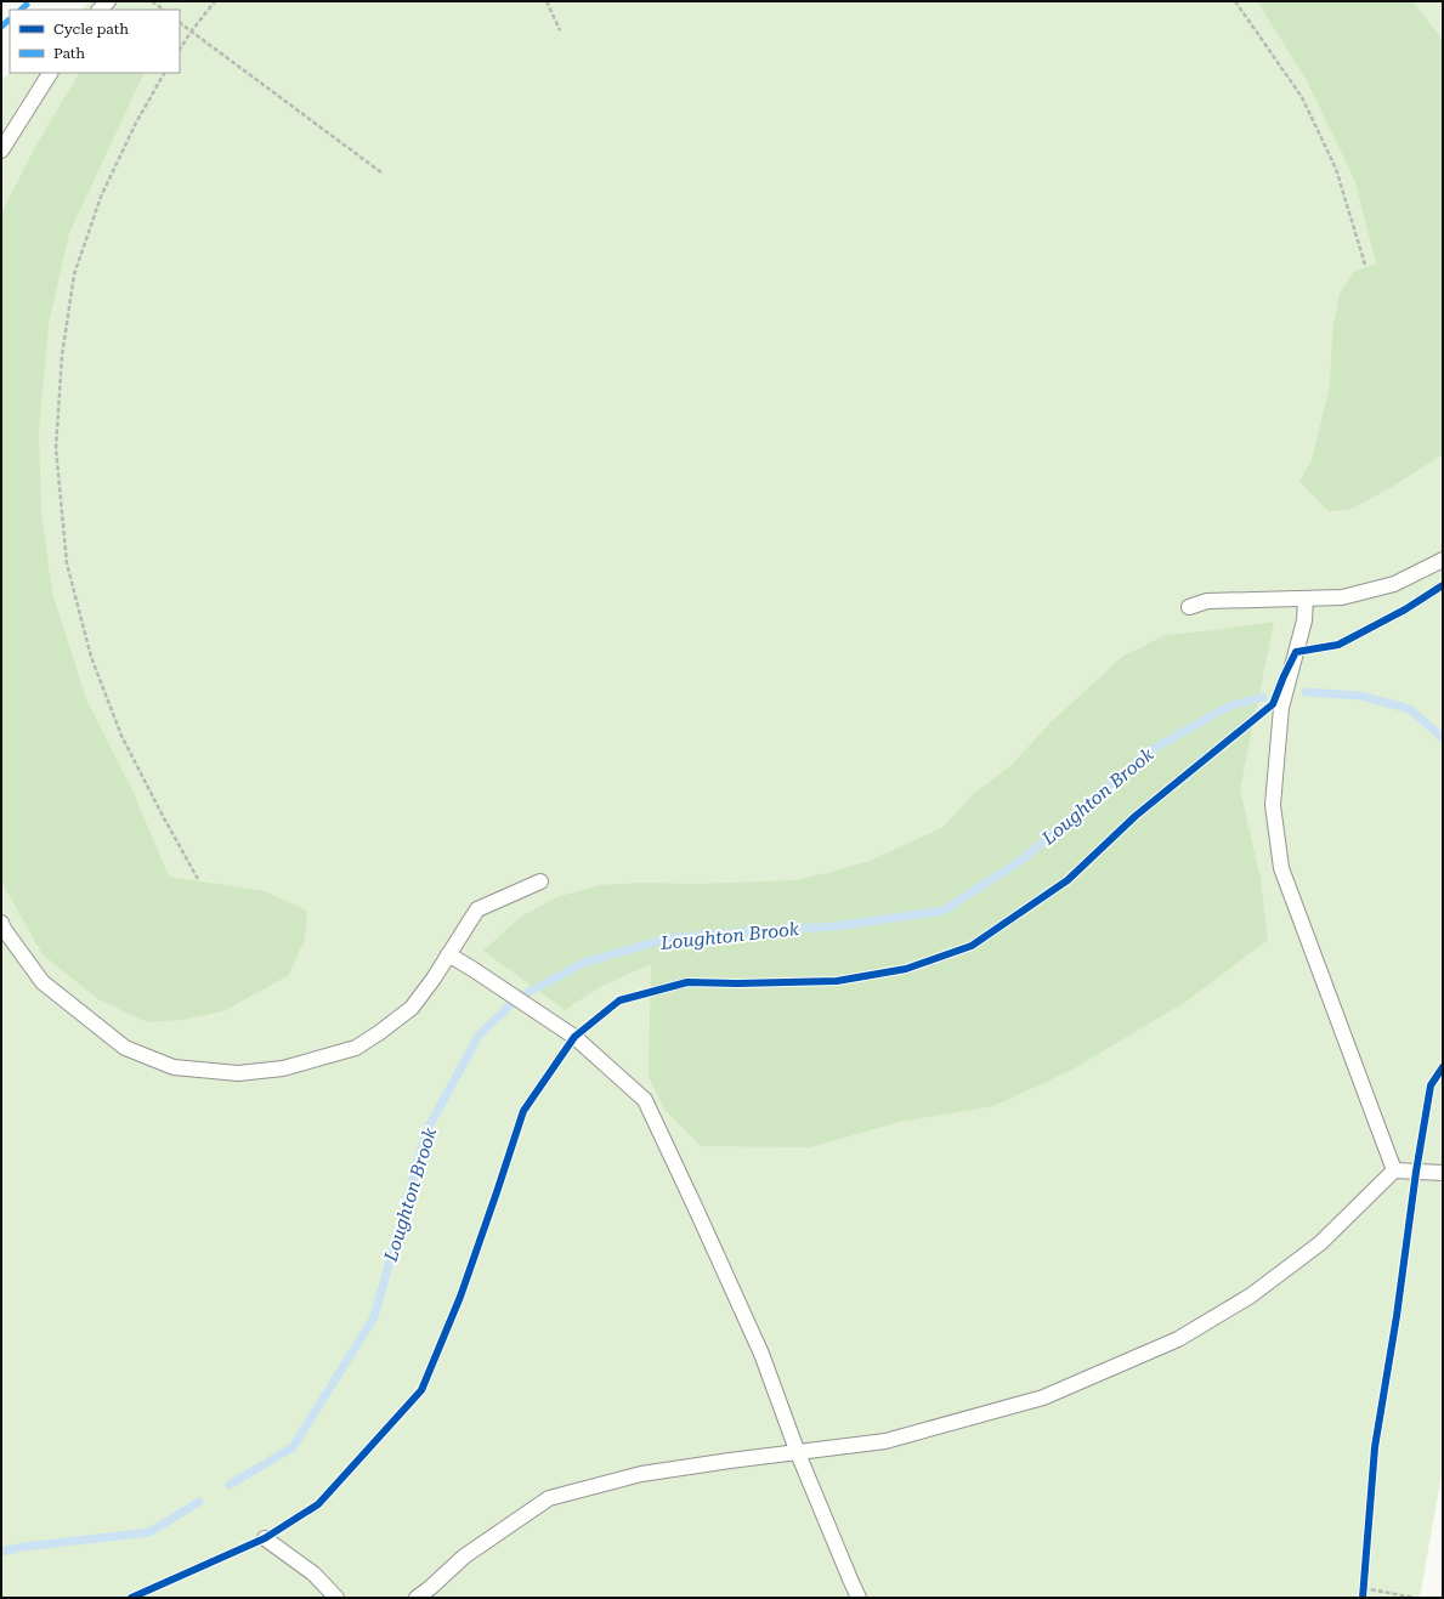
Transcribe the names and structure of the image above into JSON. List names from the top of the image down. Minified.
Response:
{"water":["Loughton Brook"],"legend":["Cycle path","Path"]}
